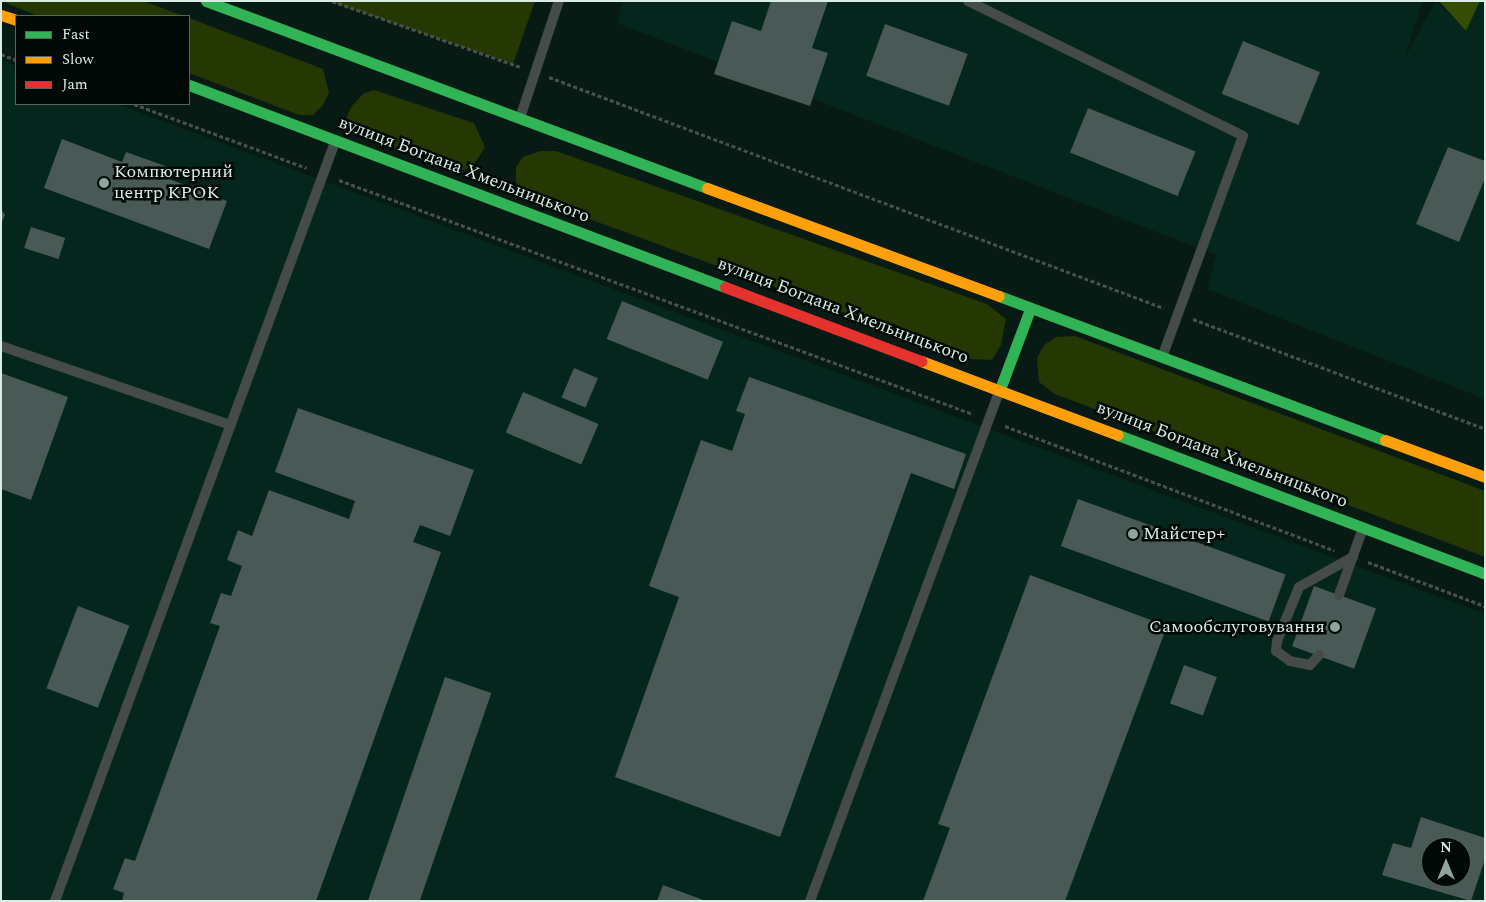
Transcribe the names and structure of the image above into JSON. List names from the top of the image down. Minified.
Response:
{"streets":{"street":["вулиця Богдана Хмельницького"]},"places":["Компютерний центр КРОК","Майстер+","Самообслуговування"],"legend":["Fast","Slow","Jam"],"north":"top"}
